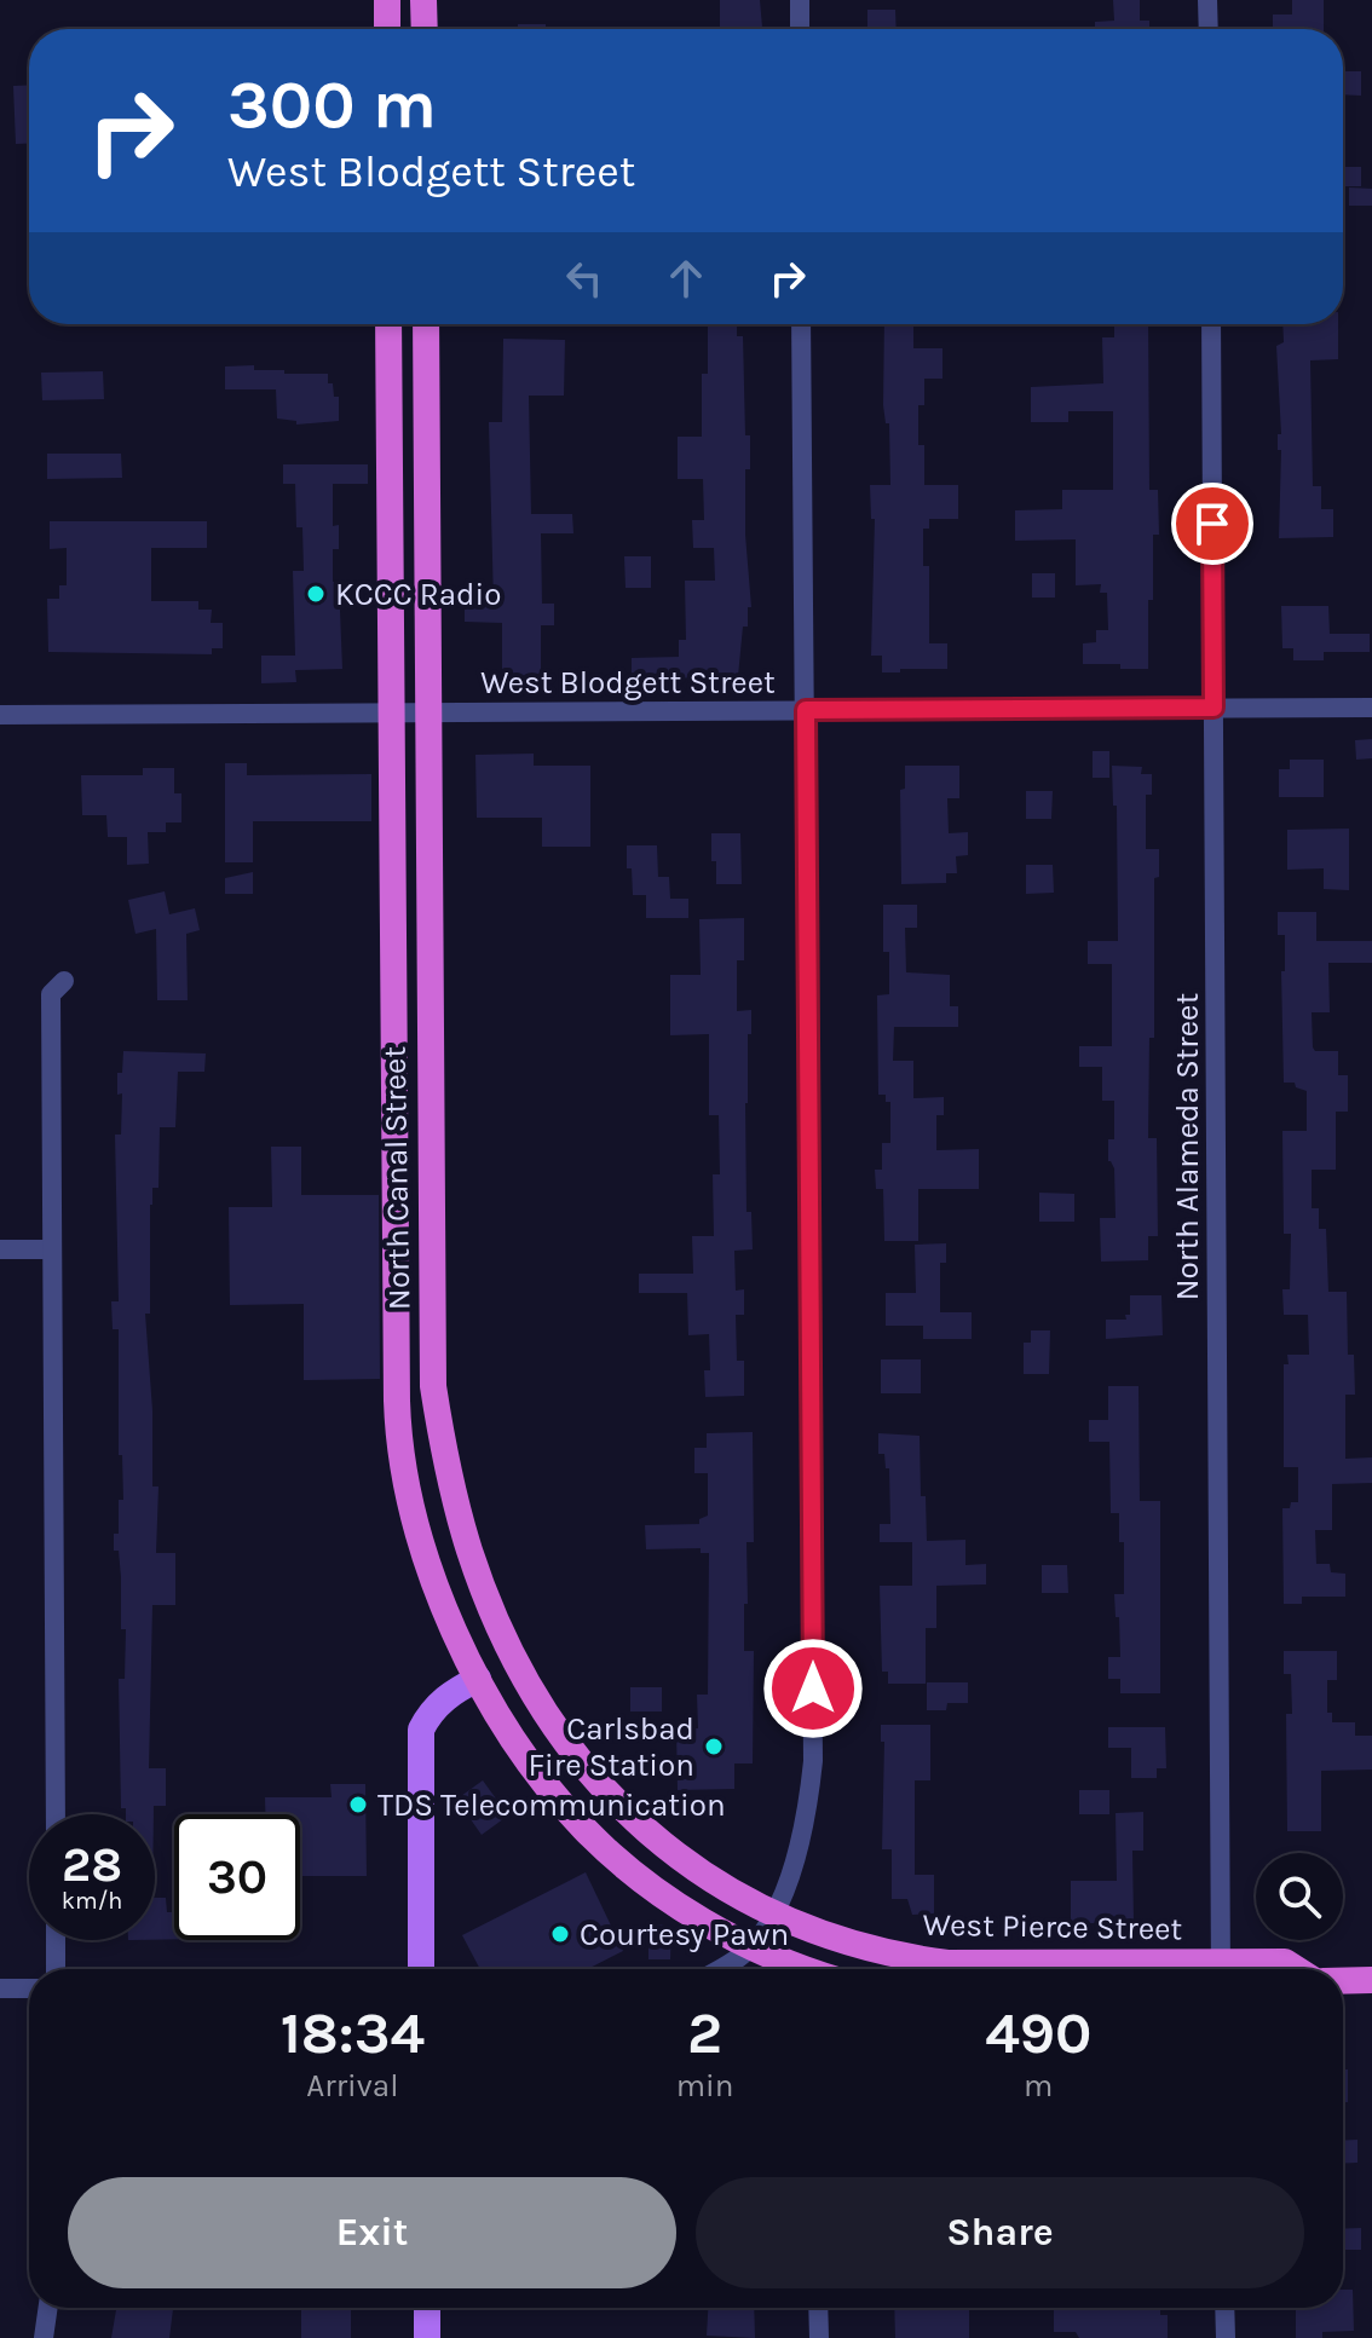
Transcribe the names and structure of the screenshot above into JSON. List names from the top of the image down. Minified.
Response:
{"streets":{"highway":["North Canal Street","West Pierce Street"],"street":["West Blodgett Street","North Alameda Street"]},"crossings":[["West Blodgett Street","North Alameda Street"],["West Blodgett Street","North Canal Street"],["North Canal Street","West Pierce Street"]],"places":["KCCC Radio","Carlsbad Fire Station","TDS Telecommunication","Courtesy Pawn"],"page":{"turn":["300 m","West Blodgett Street"],"speed":"28 km/h","limit":"30","eta":["18:34","Arrival","2","min","490","m"],"buttons":["Exit","Share"]}}
